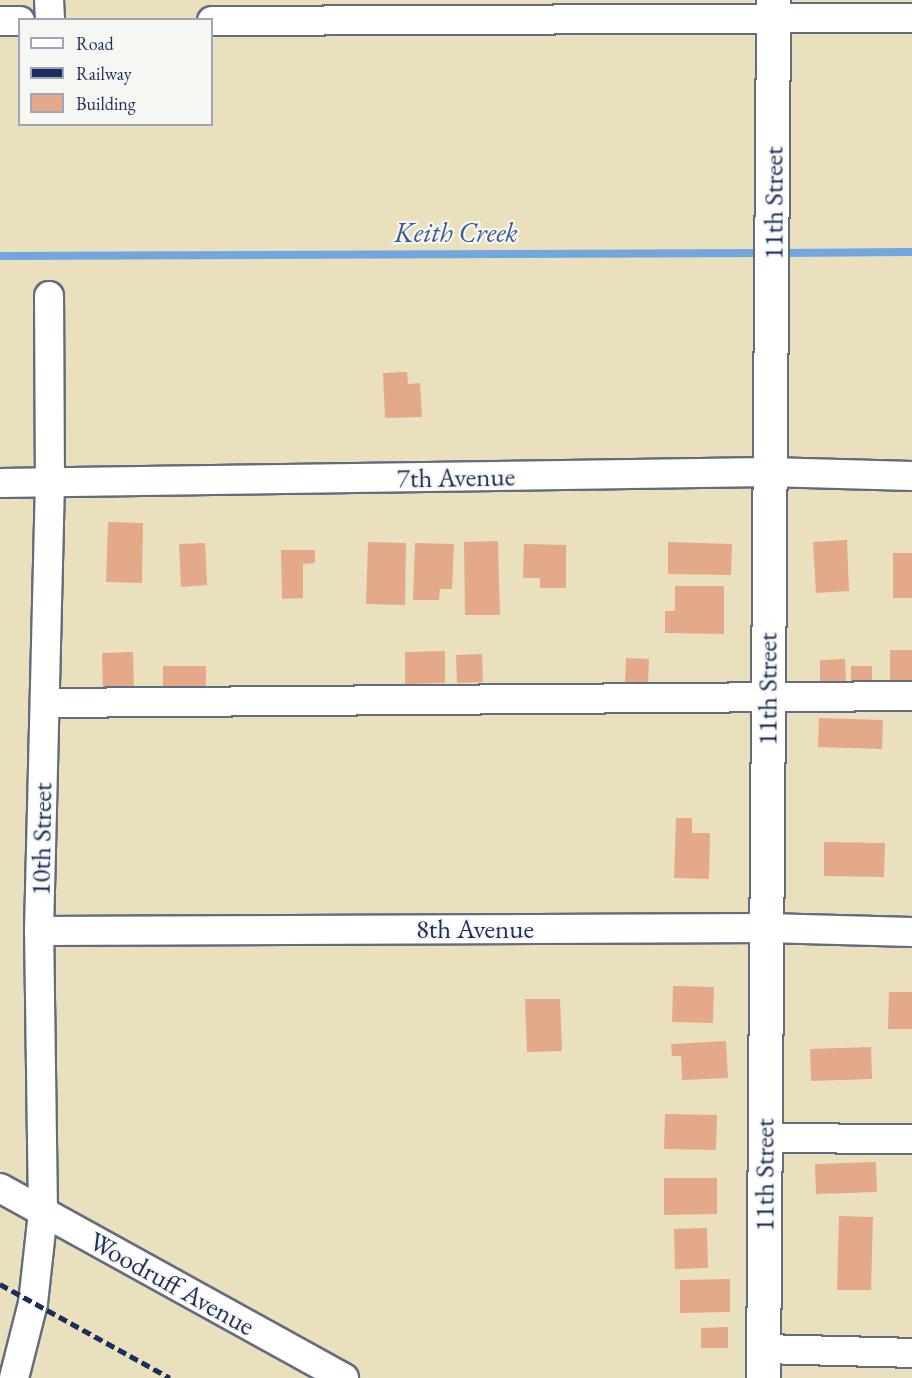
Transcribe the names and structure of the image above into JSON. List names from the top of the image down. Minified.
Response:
{"streets":{"main road":["11th Street"],"street":["7th Avenue","10th Street","8th Avenue","Woodruff Avenue"]},"crossings":[["11th Street","7th Avenue"],["11th Street","8th Avenue"],["7th Avenue","10th Street"],["10th Street","8th Avenue"],["10th Street","Woodruff Avenue"]],"water":["Keith Creek"],"legend":["Road","Railway","Building"]}
